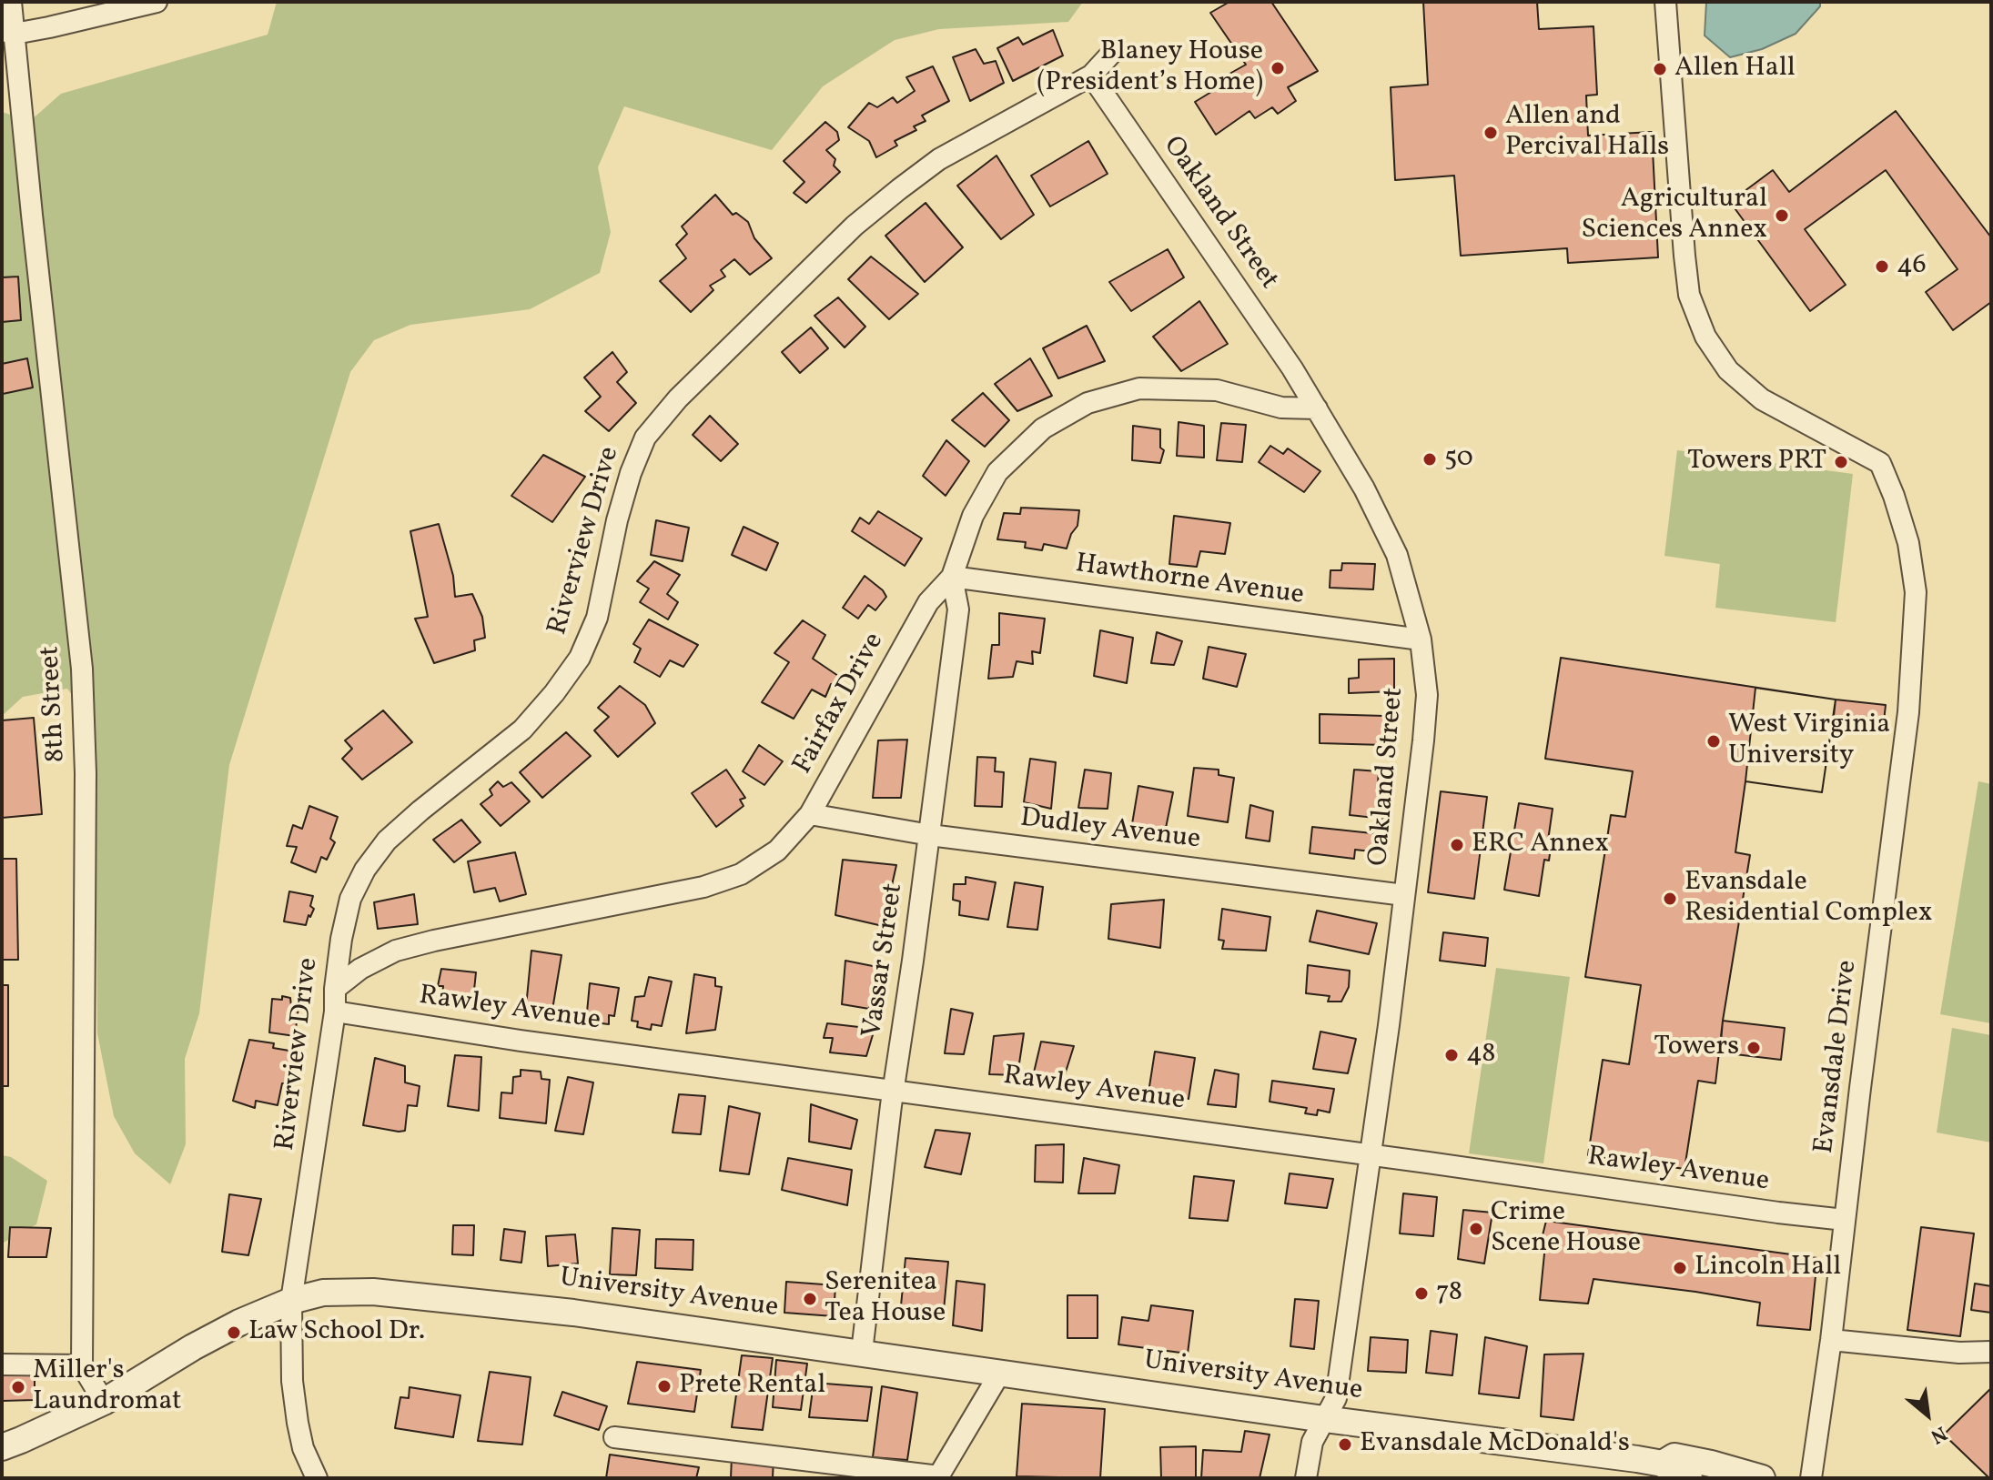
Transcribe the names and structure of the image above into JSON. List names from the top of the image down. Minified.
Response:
{"streets":{"street":["Oakland Street","Riverview Drive","Hawthorne Avenue","8th Street","Fairfax Drive","Dudley Avenue","Vassar Street","Rawley Avenue","Evansdale Drive","University Avenue"]},"crossings":[["Oakland Street","Riverview Drive"],["Oakland Street","Hawthorne Avenue"],["Oakland Street","Fairfax Drive"],["Oakland Street","Dudley Avenue"],["Oakland Street","Rawley Avenue"],["Oakland Street","University Avenue"],["Riverview Drive","Fairfax Drive"],["Riverview Drive","Rawley Avenue"],["Riverview Drive","University Avenue"],["Hawthorne Avenue","Fairfax Drive"],["Hawthorne Avenue","Vassar Street"],["Fairfax Drive","Dudley Avenue"],["Fairfax Drive","Vassar Street"],["Dudley Avenue","Vassar Street"],["Vassar Street","Rawley Avenue"],["Vassar Street","University Avenue"],["Rawley Avenue","Evansdale Drive"]],"places":["Blaney House (President’s Home)","Allen Hall","Allen and Percival Halls","Agricultural Sciences Annex","46","50","Towers PRT","West Virginia University","ERC Annex","Evansdale Residential Complex","Towers","48","Crime Scene House","Lincoln Hall","78","Serenitea Tea House","Law School Dr.","Prete Rental","Miller's Laundromat","Evansdale McDonald's"],"north":"bottom right"}
